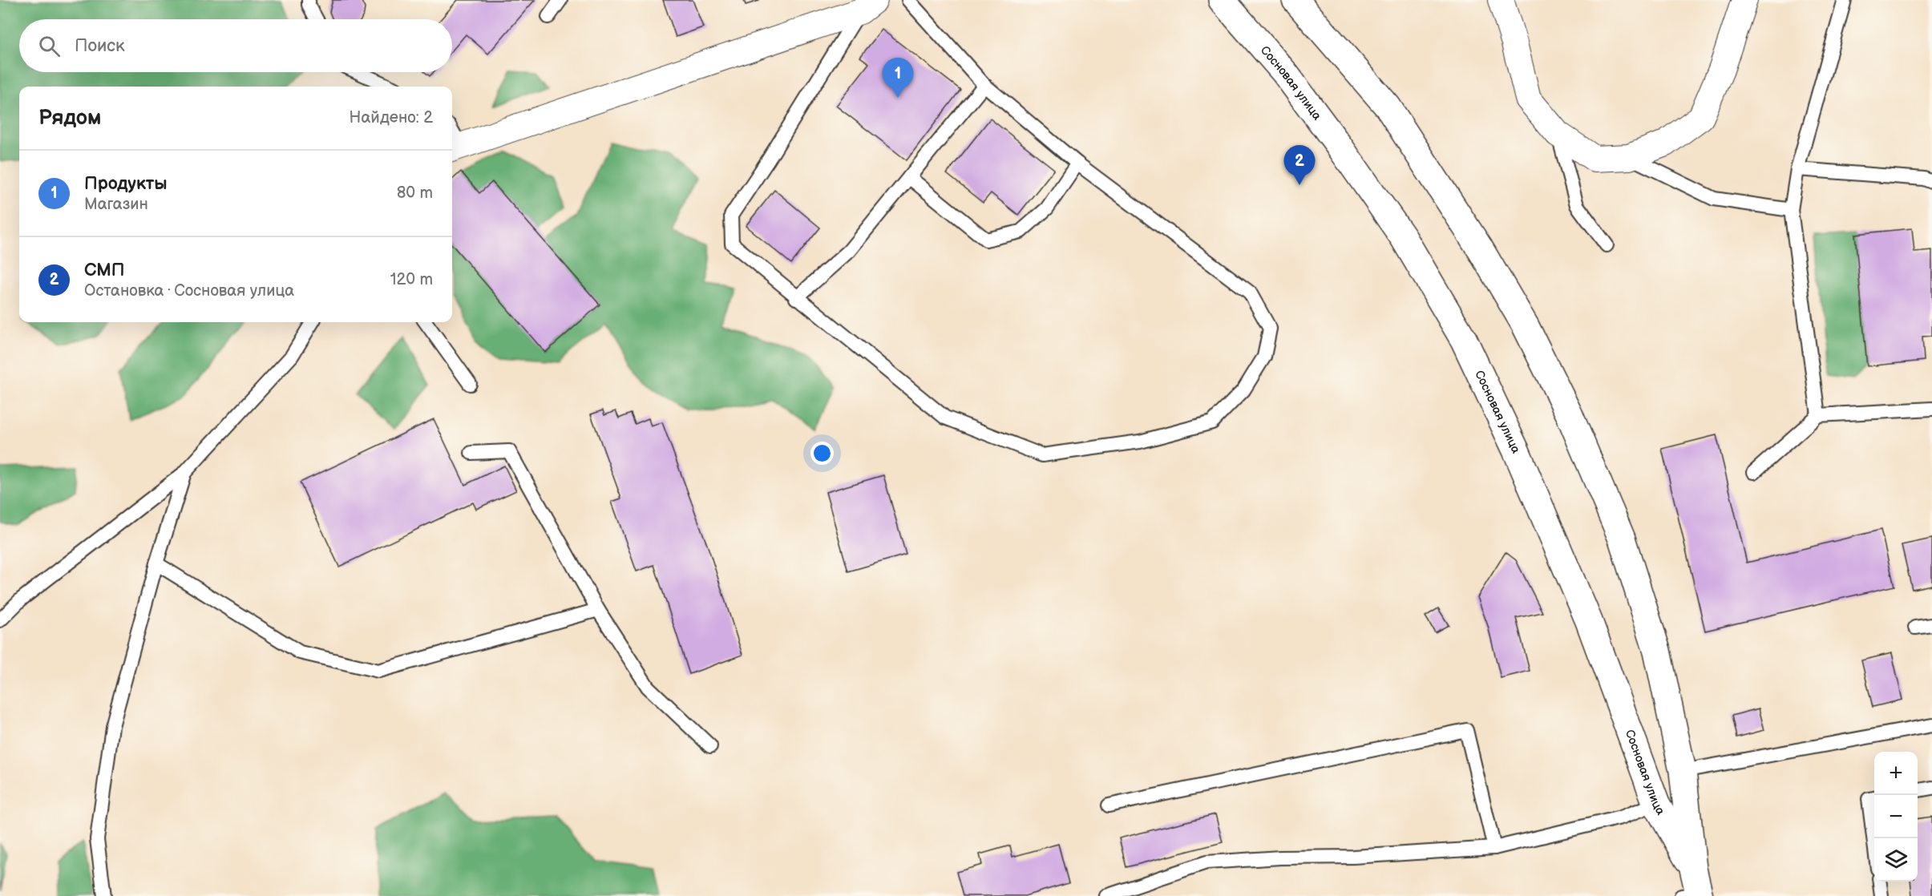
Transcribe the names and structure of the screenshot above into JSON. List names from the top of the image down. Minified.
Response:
{"streets":{"main road":["Сосновая улица"]},"page":{"search":"Поиск","pins":["1","2"],"heading":["Рядом","Найдено: 2"],"list":[{"mark":"1","name":"Продукты","note":"Магазин","value":"80 m"},{"mark":"2","name":"СМП","note":"Остановка · Сосновая улица","value":"120 m"}],"map_buttons":["+","−"]}}
